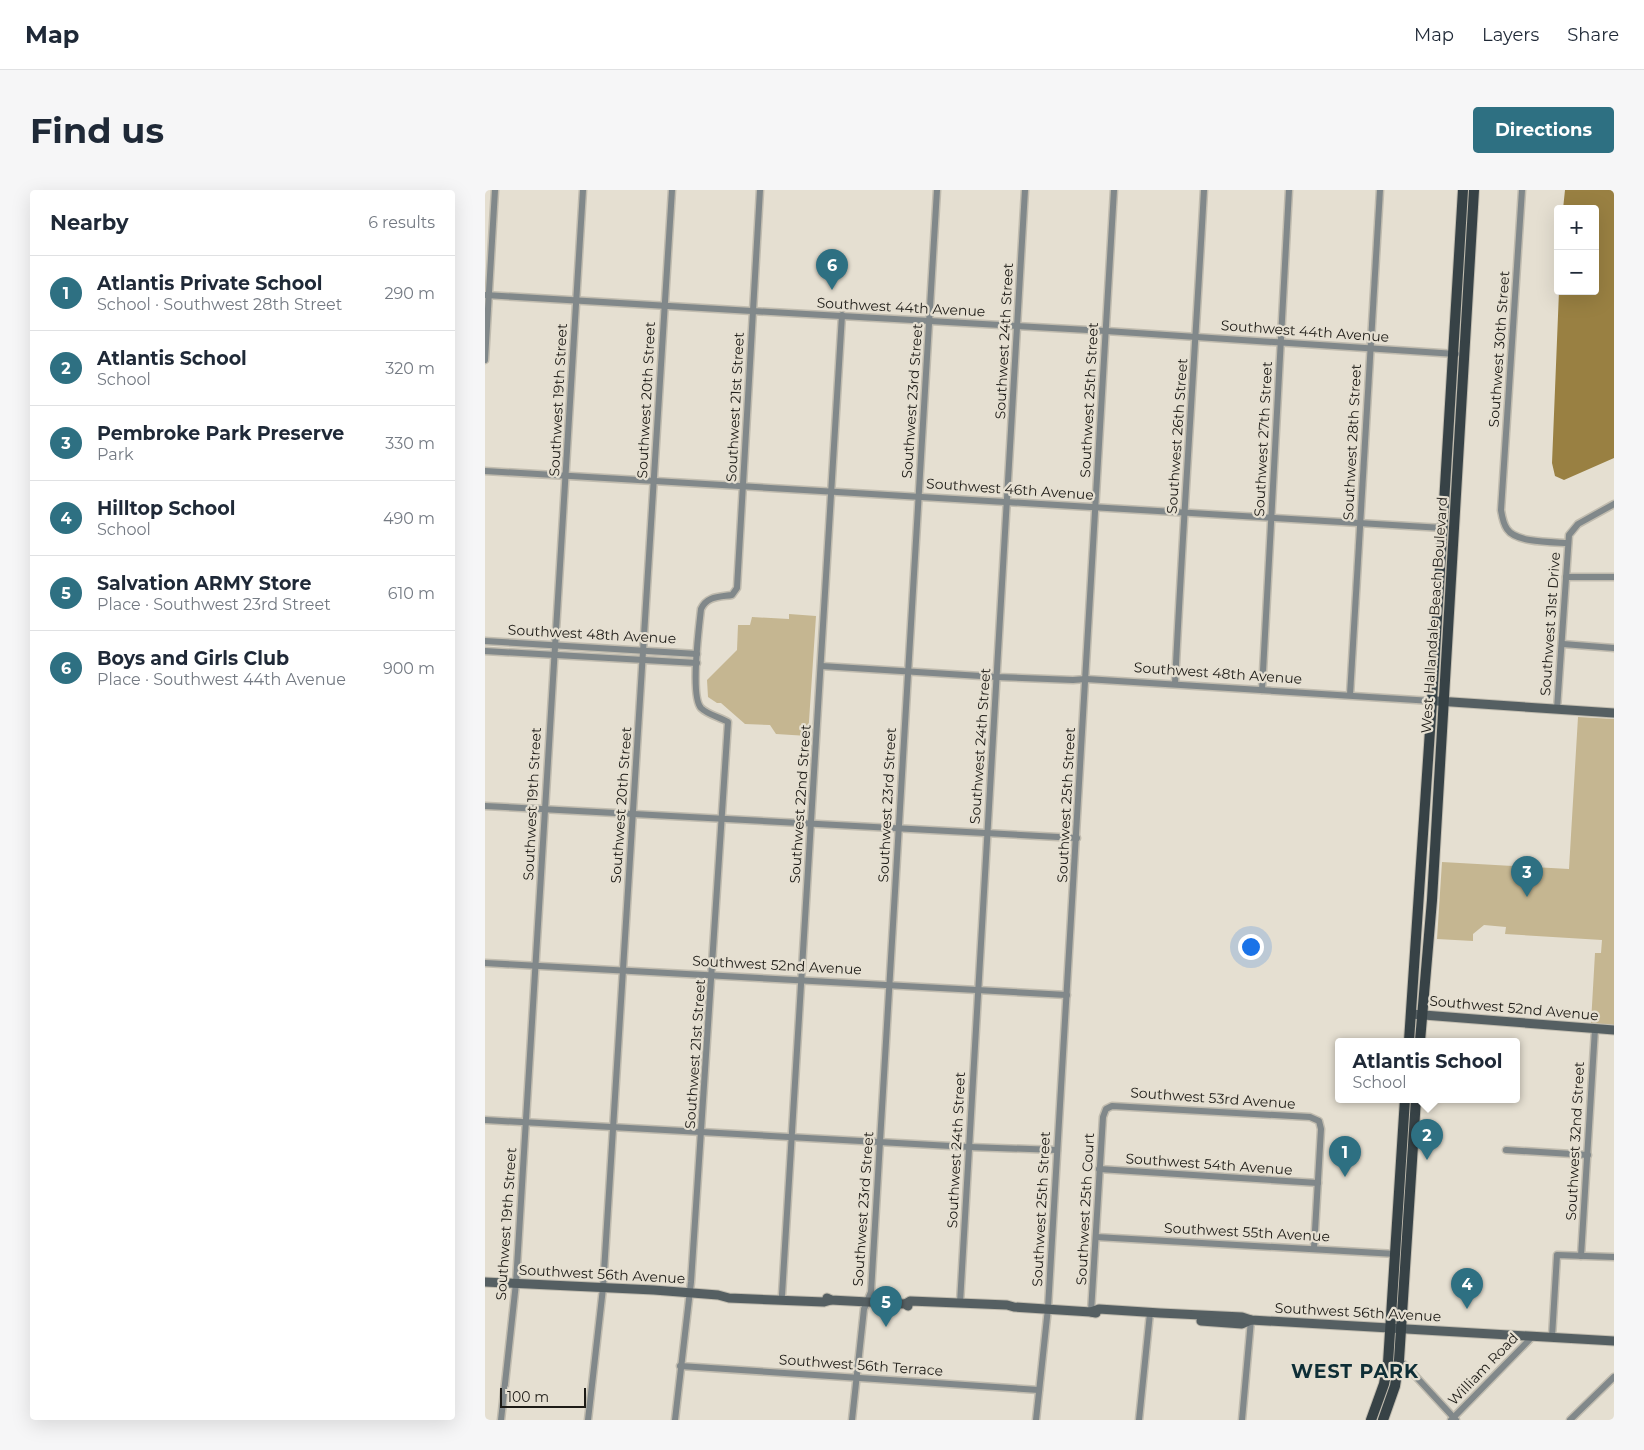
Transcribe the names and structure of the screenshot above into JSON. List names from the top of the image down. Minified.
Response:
{"streets":{"main road":["West Hallandale Beach Boulevard"],"street":["Southwest 44th Avenue","Southwest 24th Street","Southwest 30th Street","Southwest 19th Street","Southwest 20th Street","Southwest 25th Street","Southwest 23rd Street","Southwest 21st Street","Southwest 26th Street","Southwest 27th Street","Southwest 28th Street","Southwest 46th Avenue","Southwest 31st Drive","Southwest 48th Avenue","Southwest 22nd Street","Southwest 52nd Avenue","Southwest 53rd Avenue","Southwest 32nd Street","Southwest 54th Avenue","Southwest 25th Court","Southwest 55th Avenue","Southwest 56th Avenue","Southwest 56th Terrace","William Road"]},"crossings":[["Southwest 44th Avenue","Southwest 24th Street"],["Southwest 44th Avenue","Southwest 19th Street"],["Southwest 44th Avenue","Southwest 20th Street"],["Southwest 44th Avenue","Southwest 25th Street"],["Southwest 44th Avenue","Southwest 23rd Street"],["Southwest 44th Avenue","Southwest 21st Street"],["Southwest 44th Avenue","Southwest 26th Street"],["Southwest 44th Avenue","Southwest 27th Street"],["Southwest 44th Avenue","Southwest 28th Street"],["Southwest 44th Avenue","West Hallandale Beach Boulevard"],["Southwest 44th Avenue","Southwest 22nd Street"],["Southwest 24th Street","Southwest 46th Avenue"],["Southwest 24th Street","Southwest 48th Avenue"],["Southwest 24th Street","Southwest 52nd Avenue"],["Southwest 24th Street","Southwest 56th Avenue"],["Southwest 30th Street","Southwest 31st Drive"],["Southwest 19th Street","Southwest 46th Avenue"],["Southwest 19th Street","Southwest 48th Avenue"],["Southwest 19th Street","Southwest 52nd Avenue"],["Southwest 19th Street","Southwest 56th Avenue"],["Southwest 20th Street","Southwest 46th Avenue"],["Southwest 20th Street","Southwest 48th Avenue"],["Southwest 20th Street","Southwest 52nd Avenue"],["Southwest 20th Street","Southwest 56th Avenue"],["Southwest 25th Street","Southwest 46th Avenue"],["Southwest 25th Street","Southwest 48th Avenue"],["Southwest 25th Street","Southwest 52nd Avenue"],["Southwest 25th Street","Southwest 56th Avenue"],["Southwest 25th Street","Southwest 56th Terrace"],["Southwest 23rd Street","Southwest 46th Avenue"],["Southwest 23rd Street","Southwest 48th Avenue"],["Southwest 23rd Street","Southwest 52nd Avenue"],["Southwest 23rd Street","Southwest 56th Avenue"],["Southwest 23rd Street","Southwest 56th Terrace"],["Southwest 21st Street","Southwest 46th Avenue"],["Southwest 21st Street","Southwest 48th Avenue"],["Southwest 21st Street","Southwest 52nd Avenue"],["Southwest 21st Street","Southwest 56th Avenue"],["Southwest 21st Street","Southwest 56th Terrace"],["Southwest 26th Street","Southwest 46th Avenue"],["Southwest 26th Street","Southwest 48th Avenue"],["Southwest 27th Street","Southwest 46th Avenue"],["Southwest 27th Street","Southwest 48th Avenue"],["Southwest 28th Street","Southwest 46th Avenue"],["Southwest 28th Street","Southwest 48th Avenue"],["Southwest 46th Avenue","West Hallandale Beach Boulevard"],["Southwest 46th Avenue","Southwest 22nd Street"],["West Hallandale Beach Boulevard","Southwest 48th Avenue"],["West Hallandale Beach Boulevard","Southwest 52nd Avenue"],["Southwest 31st Drive","Southwest 48th Avenue"],["Southwest 48th Avenue","Southwest 22nd Street"],["Southwest 22nd Street","Southwest 52nd Avenue"],["Southwest 22nd Street","Southwest 56th Avenue"],["Southwest 52nd Avenue","Southwest 32nd Street"],["Southwest 53rd Avenue","Southwest 54th Avenue"],["Southwest 53rd Avenue","Southwest 25th Court"],["Southwest 54th Avenue","Southwest 25th Court"],["Southwest 25th Court","Southwest 55th Avenue"],["Southwest 25th Court","Southwest 56th Avenue"],["Southwest 56th Avenue","William Road"]],"districts":["WEST PARK"],"scale_bar":"100 m","page":{"header":"Map","nav":["Map","Layers","Share"],"buttons":"Directions","title":"Find us","heading":["Nearby","6 results"],"map_buttons":["+","−"],"pins":["6","3","2","1","4","5"],"list":[{"mark":"1","name":"Atlantis Private School","note":"School · Southwest 28th Street","value":"290 m"},{"mark":"2","name":"Atlantis School","note":"School","value":"320 m"},{"mark":"3","name":"Pembroke Park Preserve","note":"Park","value":"330 m"},{"mark":"4","name":"Hilltop School","note":"School","value":"490 m"},{"mark":"5","name":"Salvation ARMY Store","note":"Place · Southwest 23rd Street","value":"610 m"},{"mark":"6","name":"Boys and Girls Club","note":"Place · Southwest 44th Avenue","value":"900 m"}],"popup":["Atlantis School","School"],"scale":"100 m"}}
